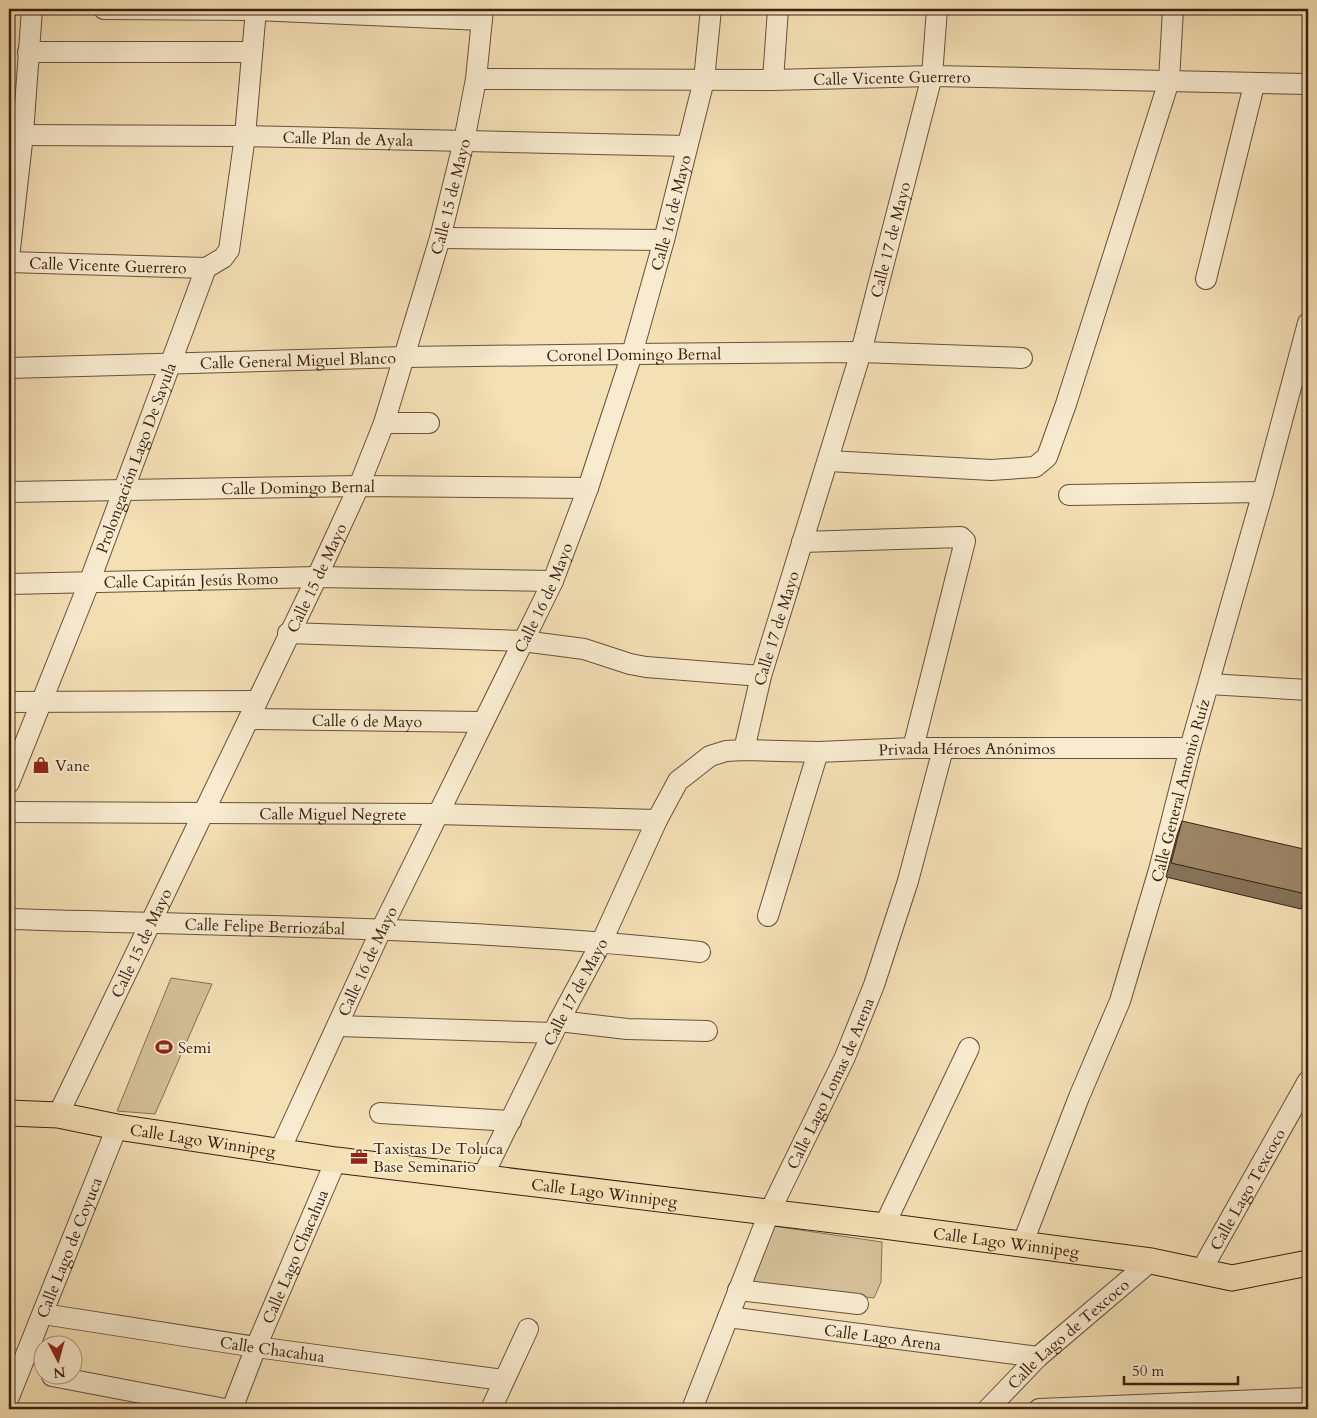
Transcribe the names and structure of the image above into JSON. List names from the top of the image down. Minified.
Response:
{"streets":{"main road":["Calle Lago Winnipeg"],"street":["Calle Vicente Guerrero","Calle Plan de Ayala","Calle 15 de Mayo","Calle 16 de Mayo","Calle 17 de Mayo","Coronel Domingo Bernal","Calle General Miguel Blanco","Prolongación Lago De Sayula","Calle Domingo Bernal","Calle Capitán Jesús Romo","Calle 6 de Mayo","Privada Héroes Anónimos","Calle General Antonio Ruíz","Calle Miguel Negrete","Calle Felipe Berriozábal","Calle Lago Lomas de Arena","Calle Lago Texcoco","Calle Lago de Coyuca","Calle Lago Chacahua","Calle Lago de Texcoco","Calle Lago Arena","Calle Chacahua"]},"crossings":[["Calle Vicente Guerrero","Calle 15 de Mayo"],["Calle Vicente Guerrero","Calle 16 de Mayo"],["Calle Vicente Guerrero","Calle 17 de Mayo"],["Calle Vicente Guerrero","Prolongación Lago De Sayula"],["Calle Plan de Ayala","Calle 15 de Mayo"],["Calle Plan de Ayala","Calle 16 de Mayo"],["Calle 15 de Mayo","Coronel Domingo Bernal"],["Calle 15 de Mayo","Calle General Miguel Blanco"],["Calle 15 de Mayo","Calle Domingo Bernal"],["Calle 15 de Mayo","Calle Capitán Jesús Romo"],["Calle 15 de Mayo","Calle 6 de Mayo"],["Calle 15 de Mayo","Calle Miguel Negrete"],["Calle 15 de Mayo","Calle Felipe Berriozábal"],["Calle 15 de Mayo","Calle Lago Winnipeg"],["Calle 16 de Mayo","Coronel Domingo Bernal"],["Calle 16 de Mayo","Calle Domingo Bernal"],["Calle 16 de Mayo","Calle Capitán Jesús Romo"],["Calle 16 de Mayo","Calle 6 de Mayo"],["Calle 16 de Mayo","Calle Miguel Negrete"],["Calle 16 de Mayo","Calle Felipe Berriozábal"],["Calle 16 de Mayo","Calle Lago Winnipeg"],["Calle 17 de Mayo","Coronel Domingo Bernal"],["Calle 17 de Mayo","Privada Héroes Anónimos"],["Calle 17 de Mayo","Calle Miguel Negrete"],["Calle 17 de Mayo","Calle Felipe Berriozábal"],["Calle 17 de Mayo","Calle Lago Winnipeg"],["Coronel Domingo Bernal","Calle General Miguel Blanco"],["Calle General Miguel Blanco","Prolongación Lago De Sayula"],["Prolongación Lago De Sayula","Calle Domingo Bernal"],["Prolongación Lago De Sayula","Calle Capitán Jesús Romo"],["Prolongación Lago De Sayula","Calle 6 de Mayo"],["Privada Héroes Anónimos","Calle General Antonio Ruíz"],["Privada Héroes Anónimos","Calle Lago Lomas de Arena"],["Calle General Antonio Ruíz","Calle Lago Winnipeg"],["Calle Lago Lomas de Arena","Calle Lago Winnipeg"],["Calle Lago Lomas de Arena","Calle Lago Arena"],["Calle Lago Winnipeg","Calle Lago Texcoco"],["Calle Lago Winnipeg","Calle Lago de Coyuca"],["Calle Lago Winnipeg","Calle Lago Chacahua"],["Calle Lago Winnipeg","Calle Lago de Texcoco"],["Calle Lago de Coyuca","Calle Chacahua"],["Calle Lago Chacahua","Calle Chacahua"],["Calle Lago de Texcoco","Calle Lago Arena"]],"places":{"shop":["Vane"],"sports":["Semi"],"office":["Taxistas De Toluca Base Seminario"]},"scale_bar":"50 m","north":"bottom"}
